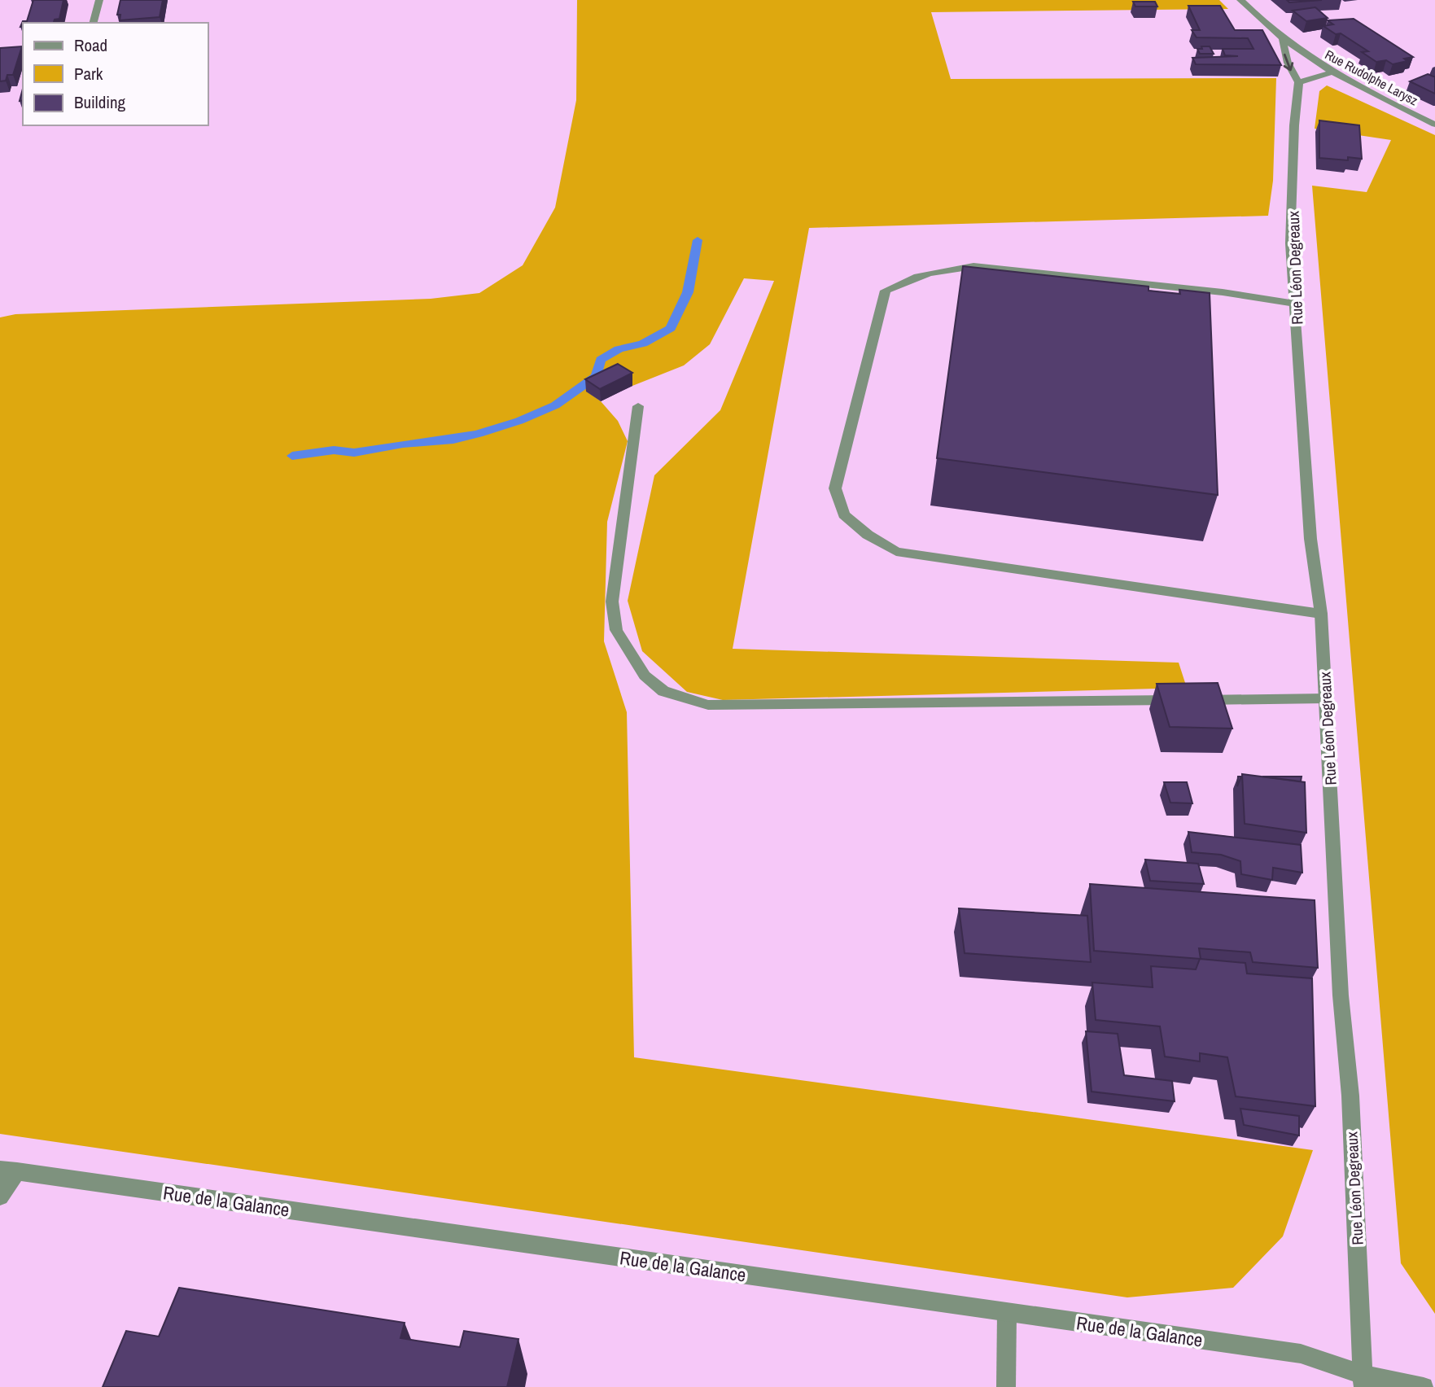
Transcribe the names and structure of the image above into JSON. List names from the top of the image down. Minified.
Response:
{"streets":{"street":["Rue Rudolphe Larysz","Rue Léon Degreaux","Rue de la Galance"]},"crossings":[["Rue Léon Degreaux","Rue de la Galance"]],"legend":["Road","Park","Building"]}
